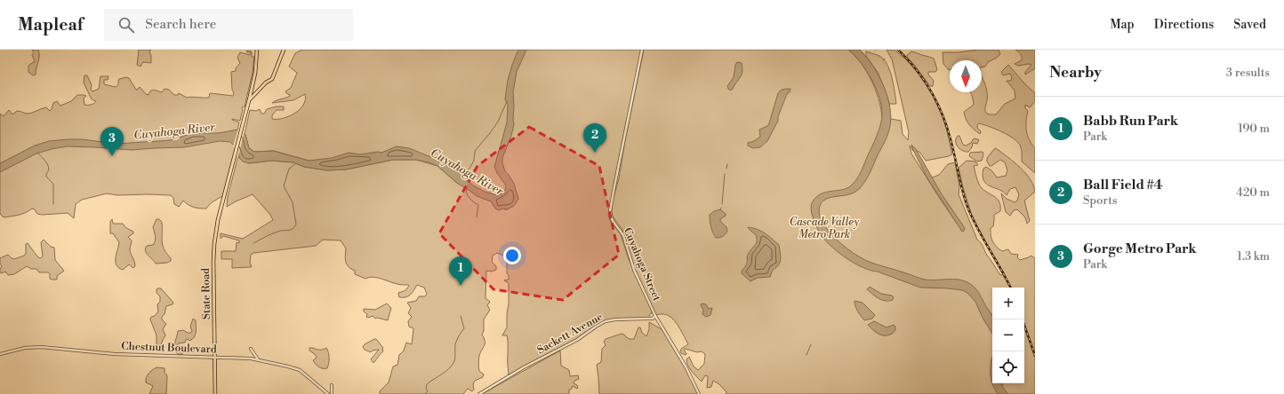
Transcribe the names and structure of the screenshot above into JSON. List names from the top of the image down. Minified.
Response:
{"streets":{"main road":["State Road"],"street":["Cuyahoga Street","Sackett Avenue","Chestnut Boulevard"]},"crossings":[["Cuyahoga Street","Sackett Avenue"],["State Road","Chestnut Boulevard"]],"water":["Cuyahoga River"],"parks":["Cascade Valley Metro Park"],"north":"bottom","page":{"header":"Mapleaf","search":"Search here","nav":["Map","Directions","Saved"],"heading":["Nearby","3 results"],"list":[{"mark":"1","name":"Babb Run Park","note":"Park","value":"190 m"},{"mark":"2","name":"Ball Field #4","note":"Sports","value":"420 m"},{"mark":"3","name":"Gorge Metro Park","note":"Park","value":"1.3 km"}],"pins":["2","3","1"],"map_buttons":["+","−"]}}
